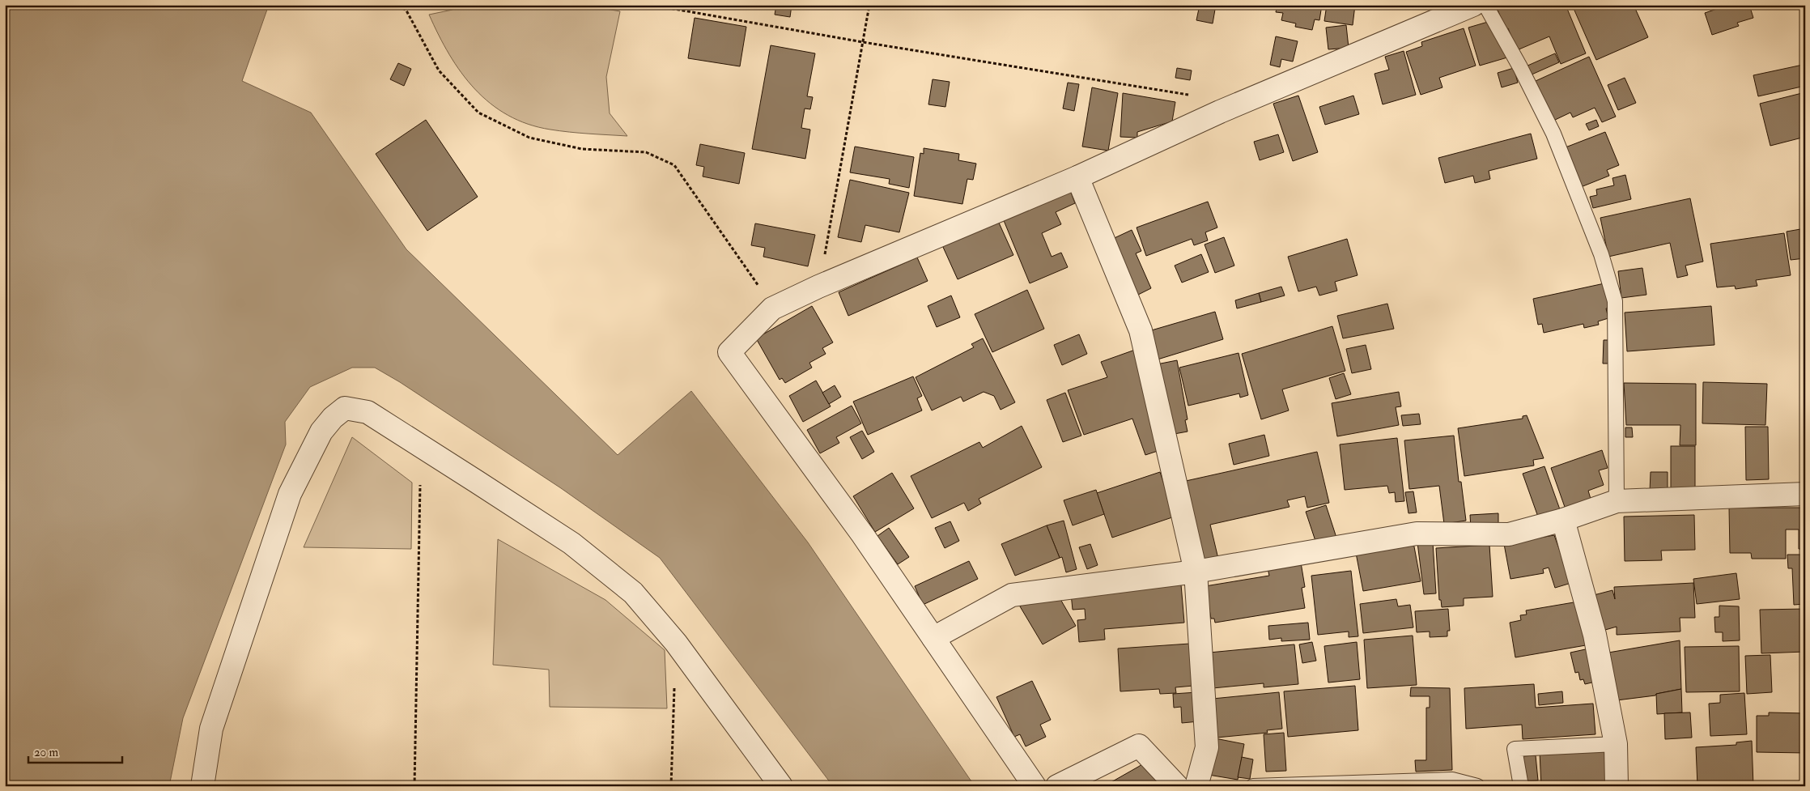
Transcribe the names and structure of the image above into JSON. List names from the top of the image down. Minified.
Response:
{"scale_bar":"20 m"}
